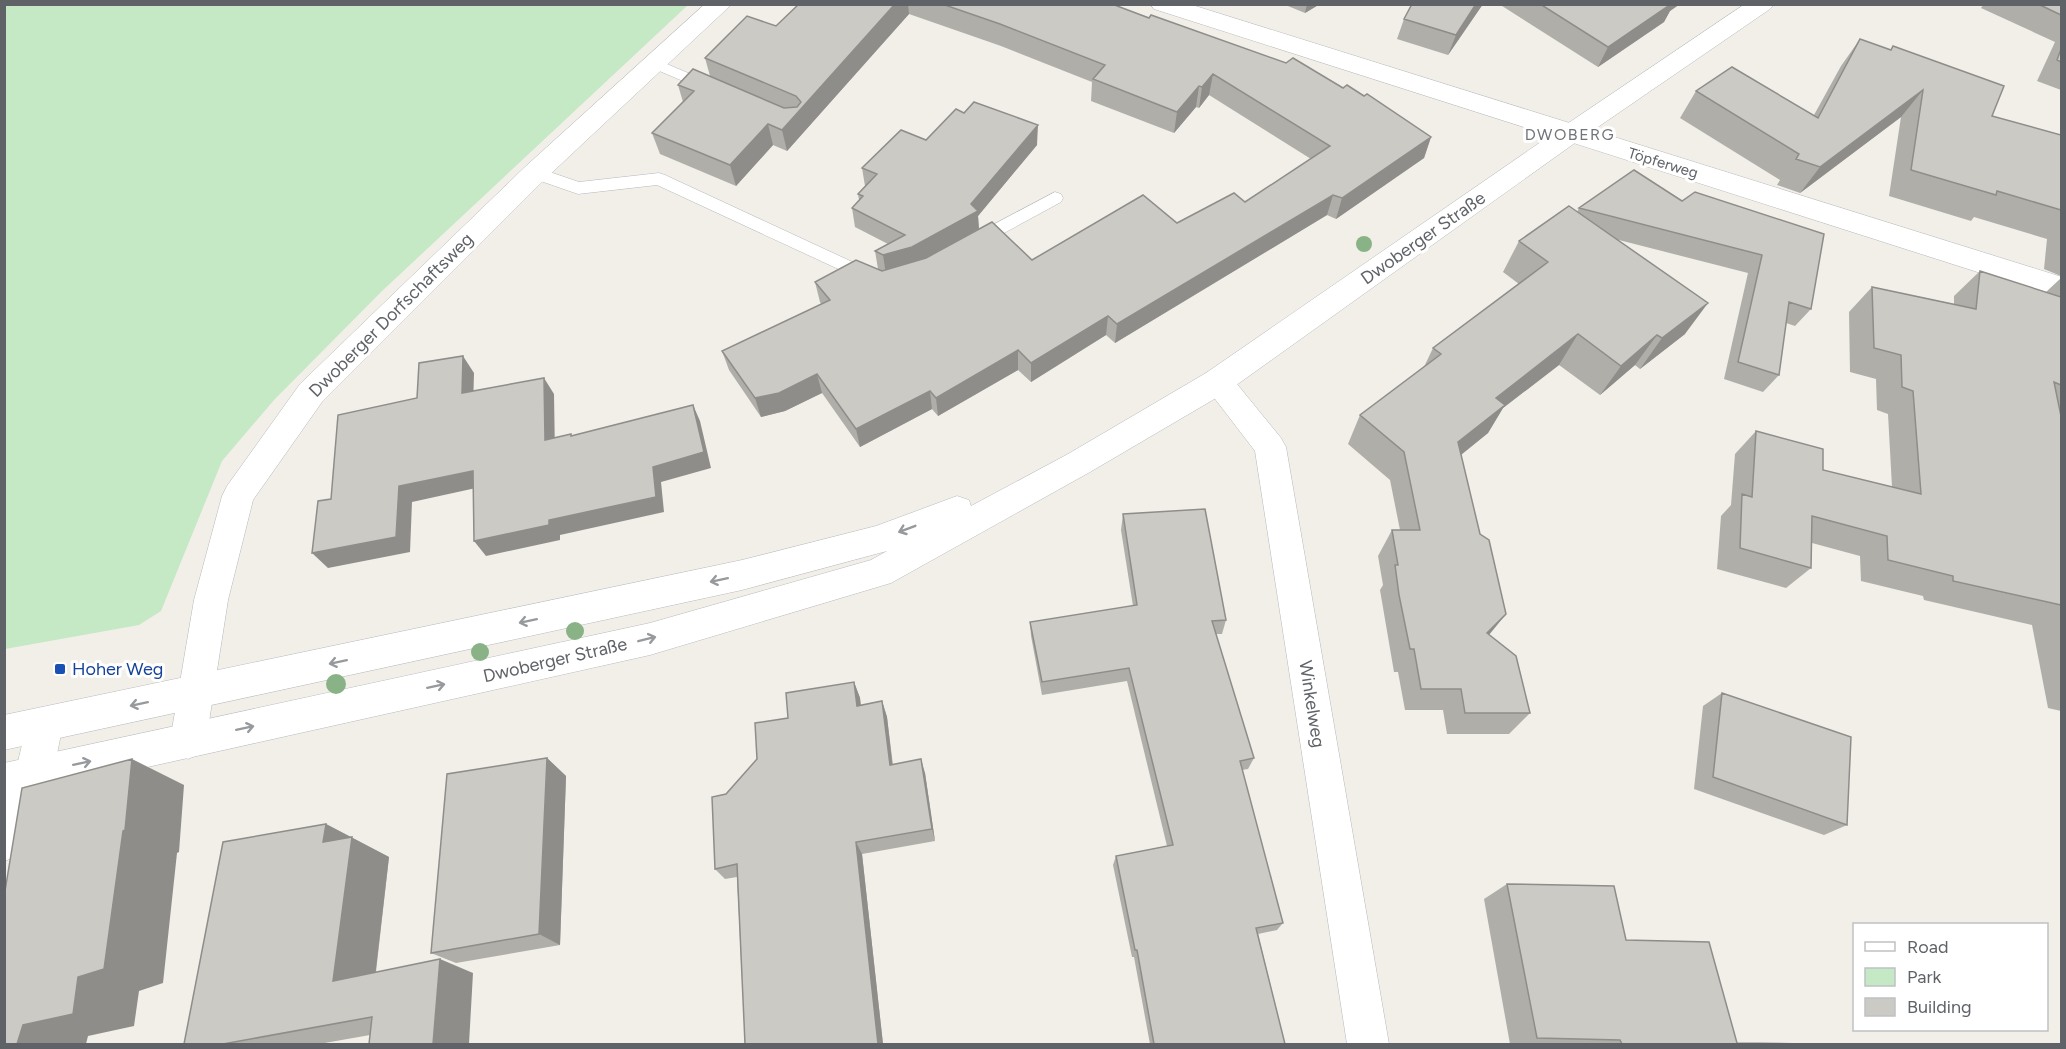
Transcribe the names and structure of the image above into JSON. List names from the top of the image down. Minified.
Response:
{"streets":{"street":["Töpferweg","Dwoberger Straße","Dwoberger Dorfschaftsweg","Winkelweg"]},"crossings":[["Töpferweg","Dwoberger Straße"],["Dwoberger Straße","Dwoberger Dorfschaftsweg"],["Dwoberger Straße","Winkelweg"]],"districts":["DWOBERG"],"places":{"transit":["Hoher Weg"]},"legend":["Road","Park","Building"]}
